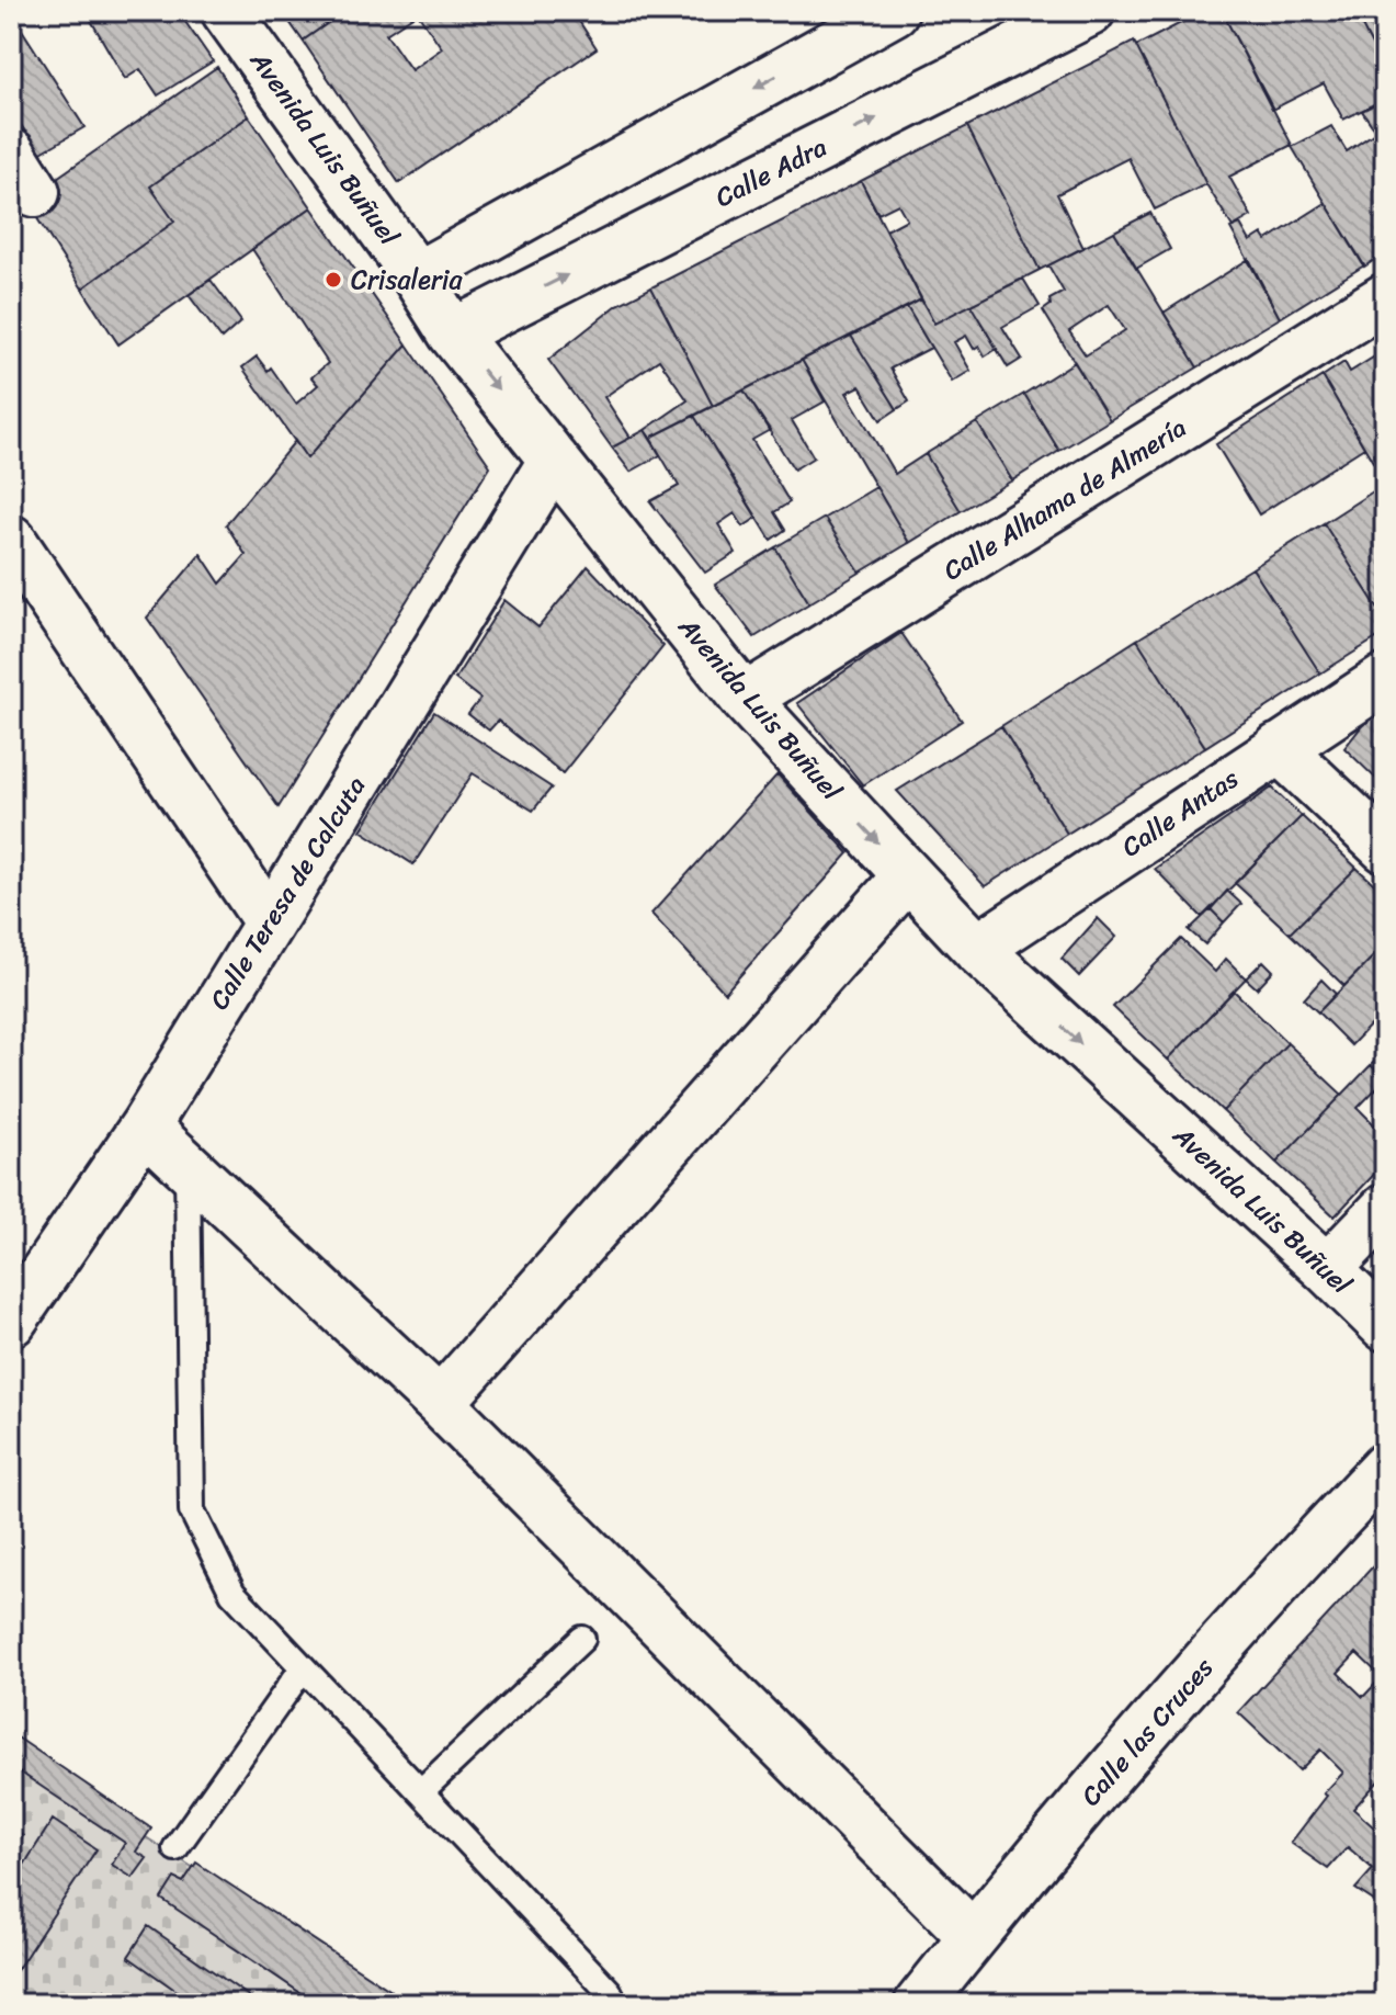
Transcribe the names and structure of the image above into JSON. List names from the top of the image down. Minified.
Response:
{"streets":{"street":["Avenida Luis Buñuel","Calle Adra","Calle Alhama de Almería","Calle Antas","Calle Teresa de Calcuta","Calle las Cruces"]},"crossings":[["Avenida Luis Buñuel","Calle Adra"],["Avenida Luis Buñuel","Calle Alhama de Almería"],["Avenida Luis Buñuel","Calle Antas"],["Avenida Luis Buñuel","Calle Teresa de Calcuta"]],"one_way":["Avenida Luis Buñuel"],"places":["Crisaleria"]}
